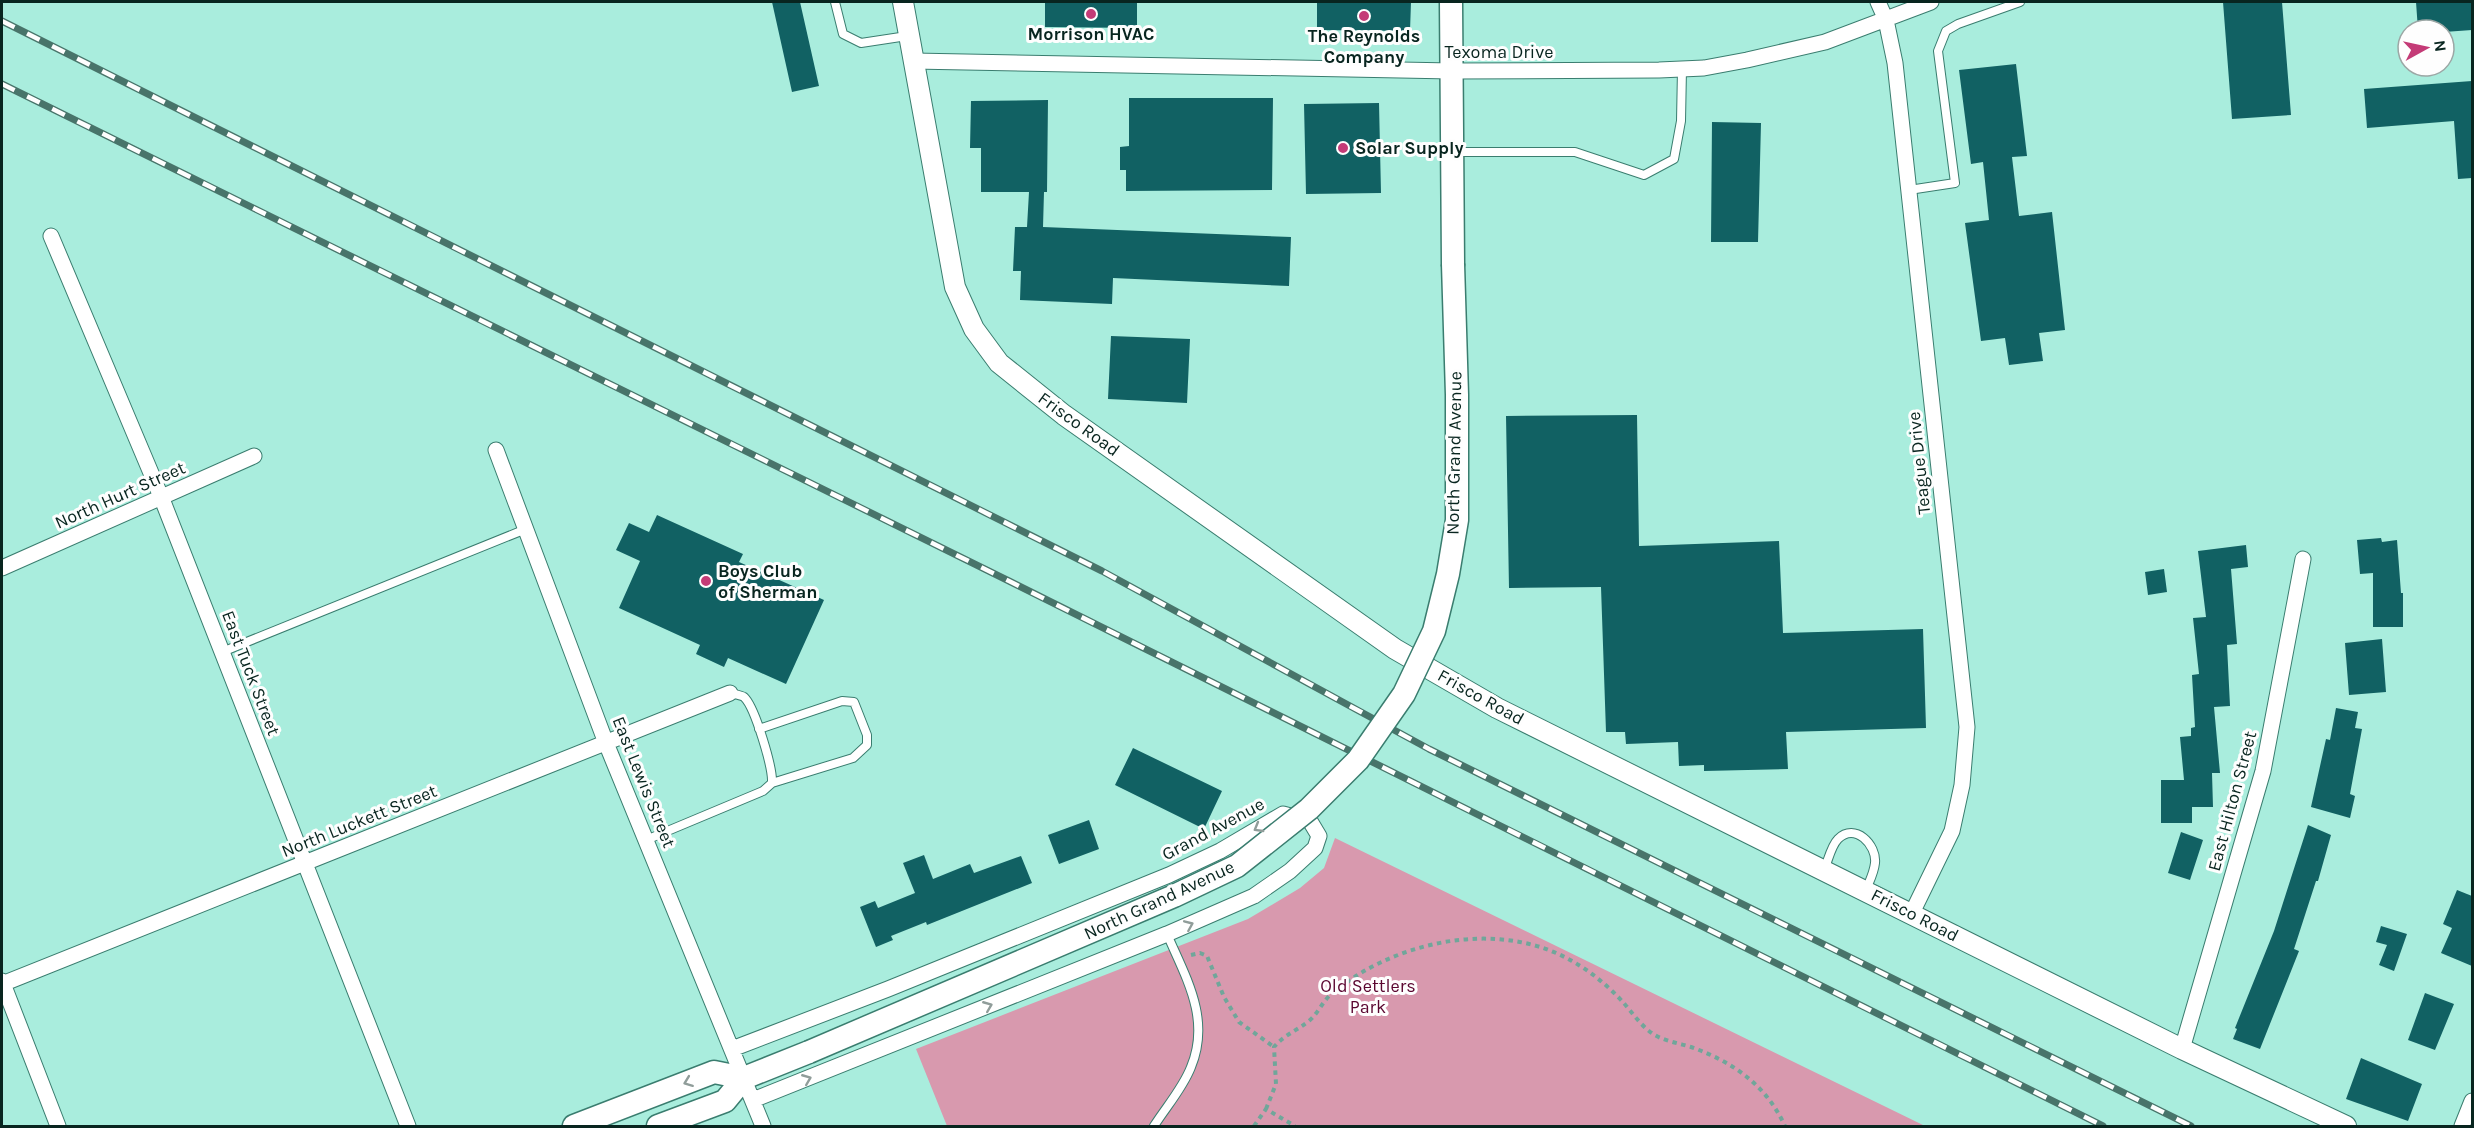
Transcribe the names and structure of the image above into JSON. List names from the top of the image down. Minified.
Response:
{"streets":{"main road":["North Grand Avenue"],"street":["Texoma Drive","Frisco Road","Teague Drive","North Hurt Street","East Tuck Street","East Lewis Street","East Hilton Street","North Luckett Street","Grand Avenue"]},"crossings":[["Texoma Drive","Frisco Road"],["Texoma Drive","North Grand Avenue"],["Texoma Drive","Teague Drive"],["Frisco Road","Teague Drive"],["Frisco Road","East Hilton Street"],["North Grand Avenue","East Lewis Street"],["North Hurt Street","East Tuck Street"],["East Tuck Street","North Luckett Street"],["East Lewis Street","North Luckett Street"],["East Lewis Street","Grand Avenue"]],"parks":["Old Settlers Park"],"places":["Morrison HVAC","The Reynolds Company","Solar Supply","Boys Club of Sherman"],"north":"right"}
